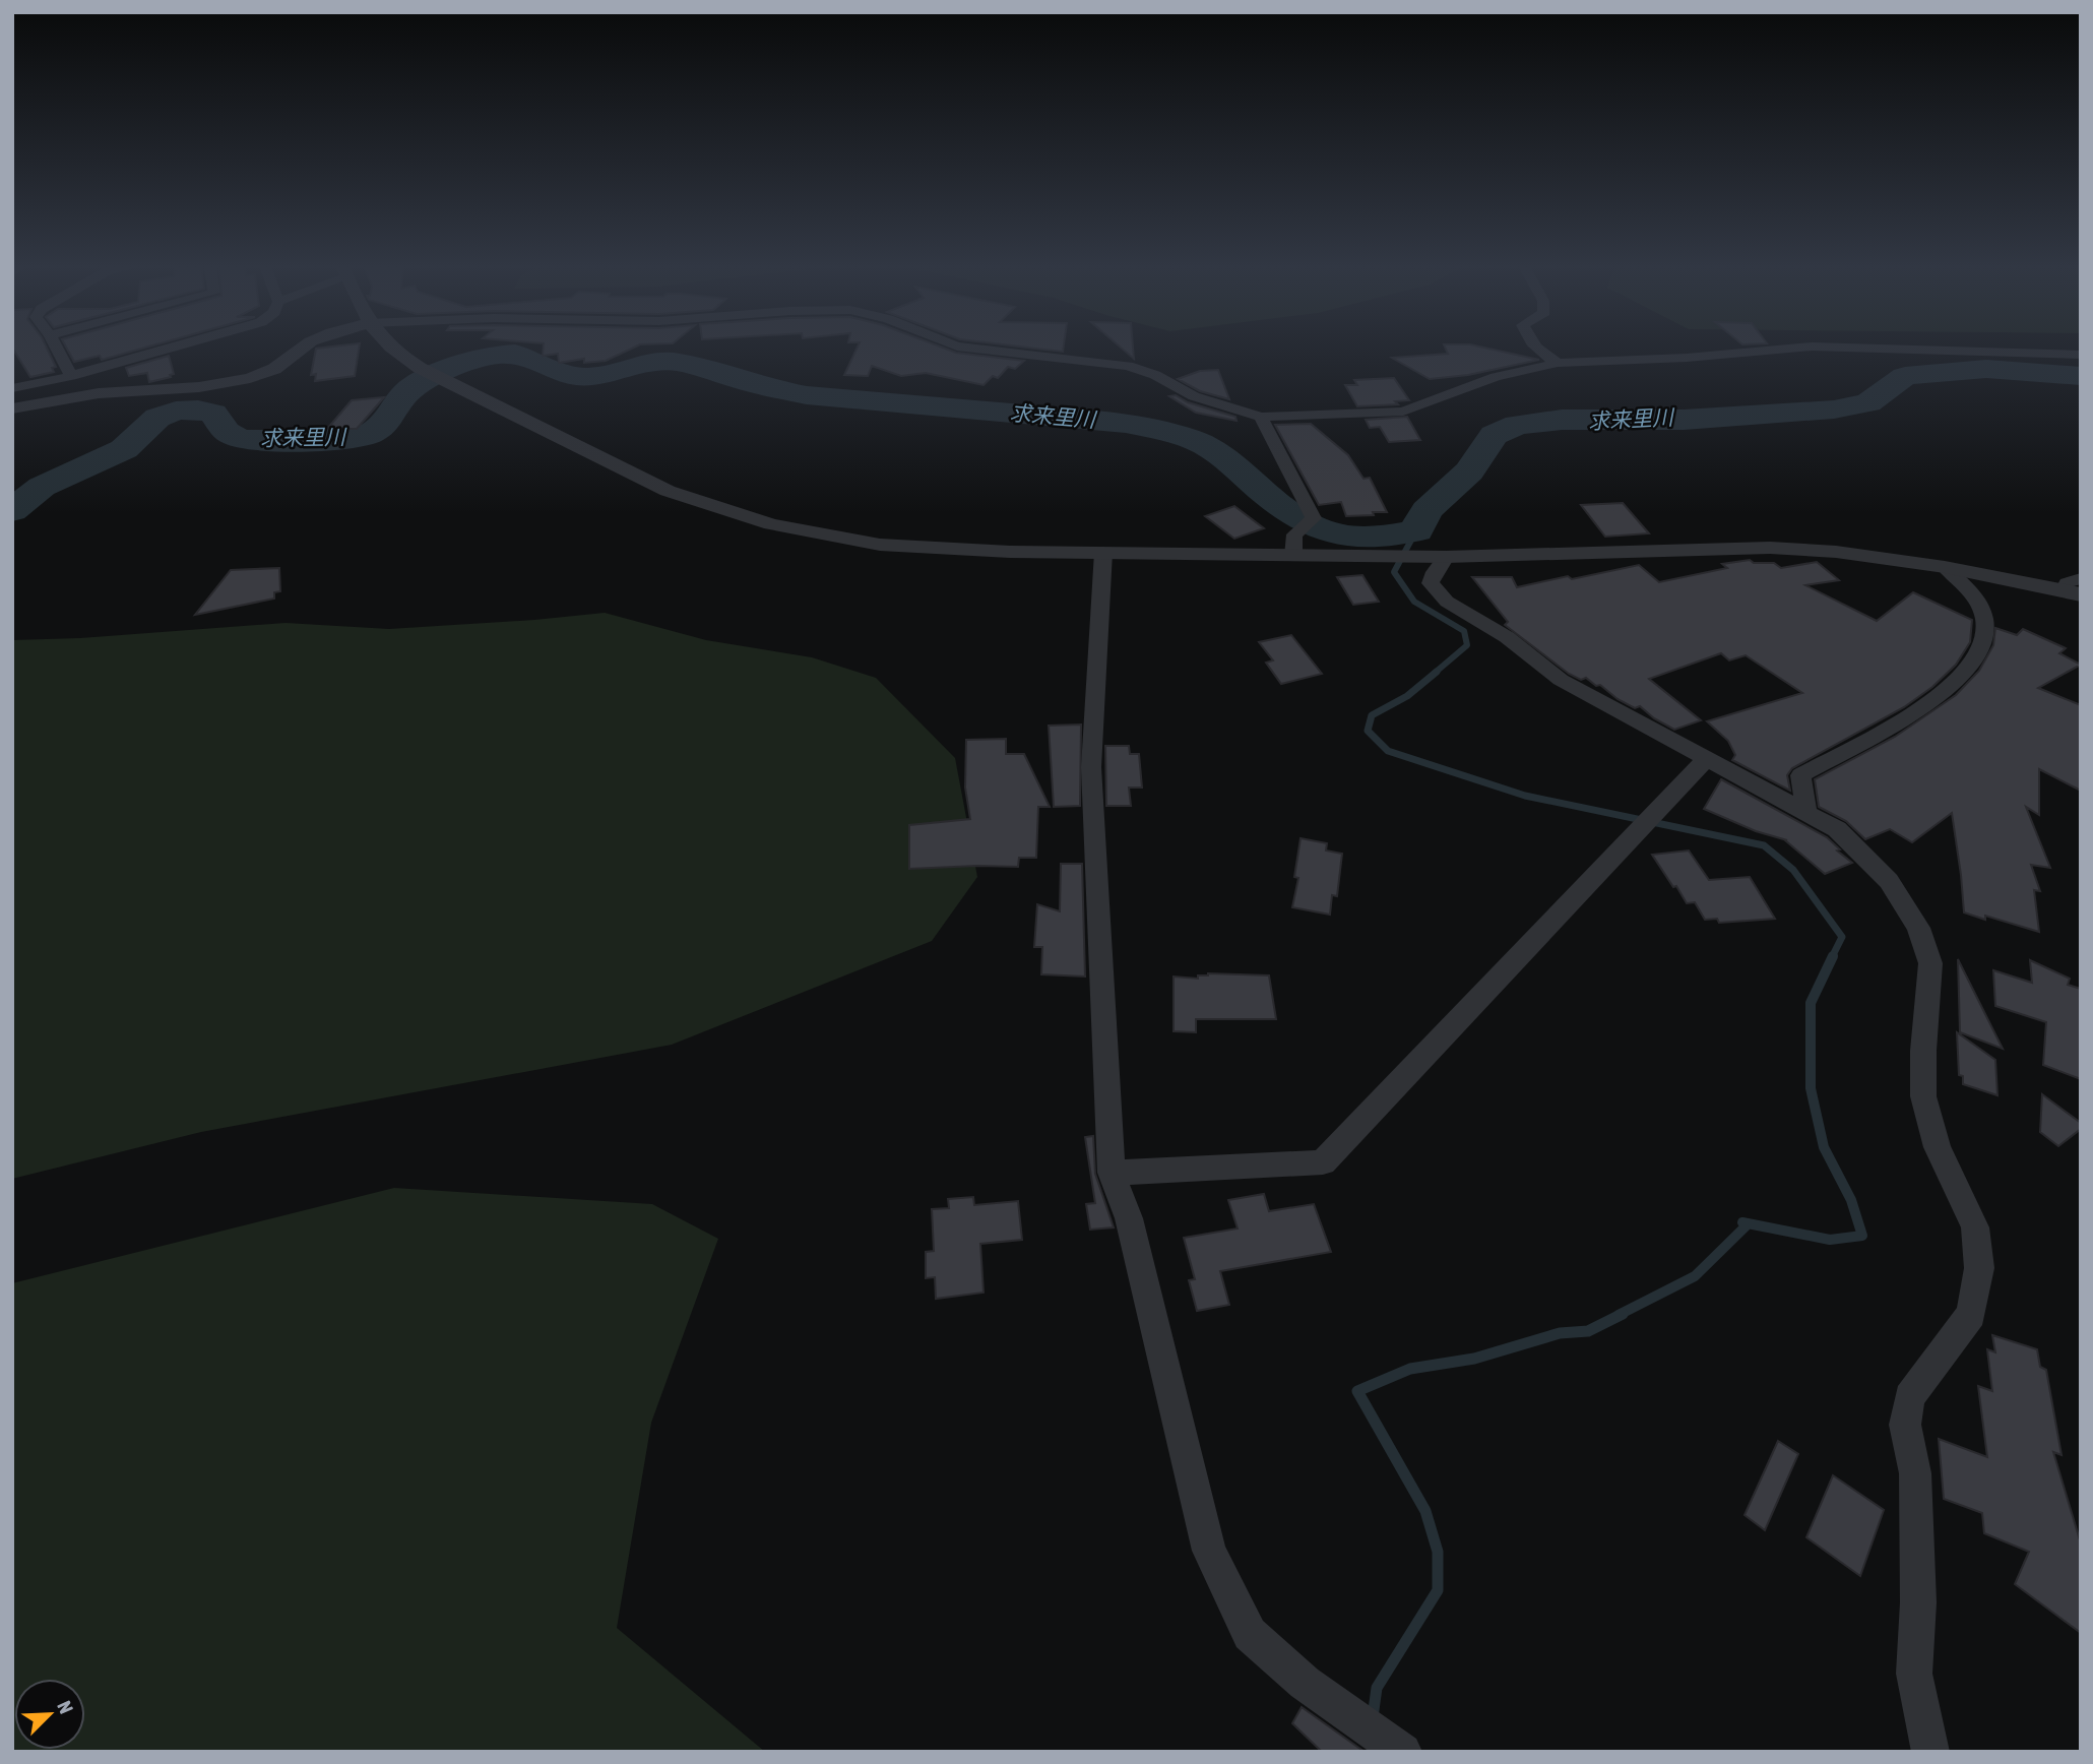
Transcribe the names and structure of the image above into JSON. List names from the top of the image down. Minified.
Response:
{"water":["求来里川"],"north":"top right"}
